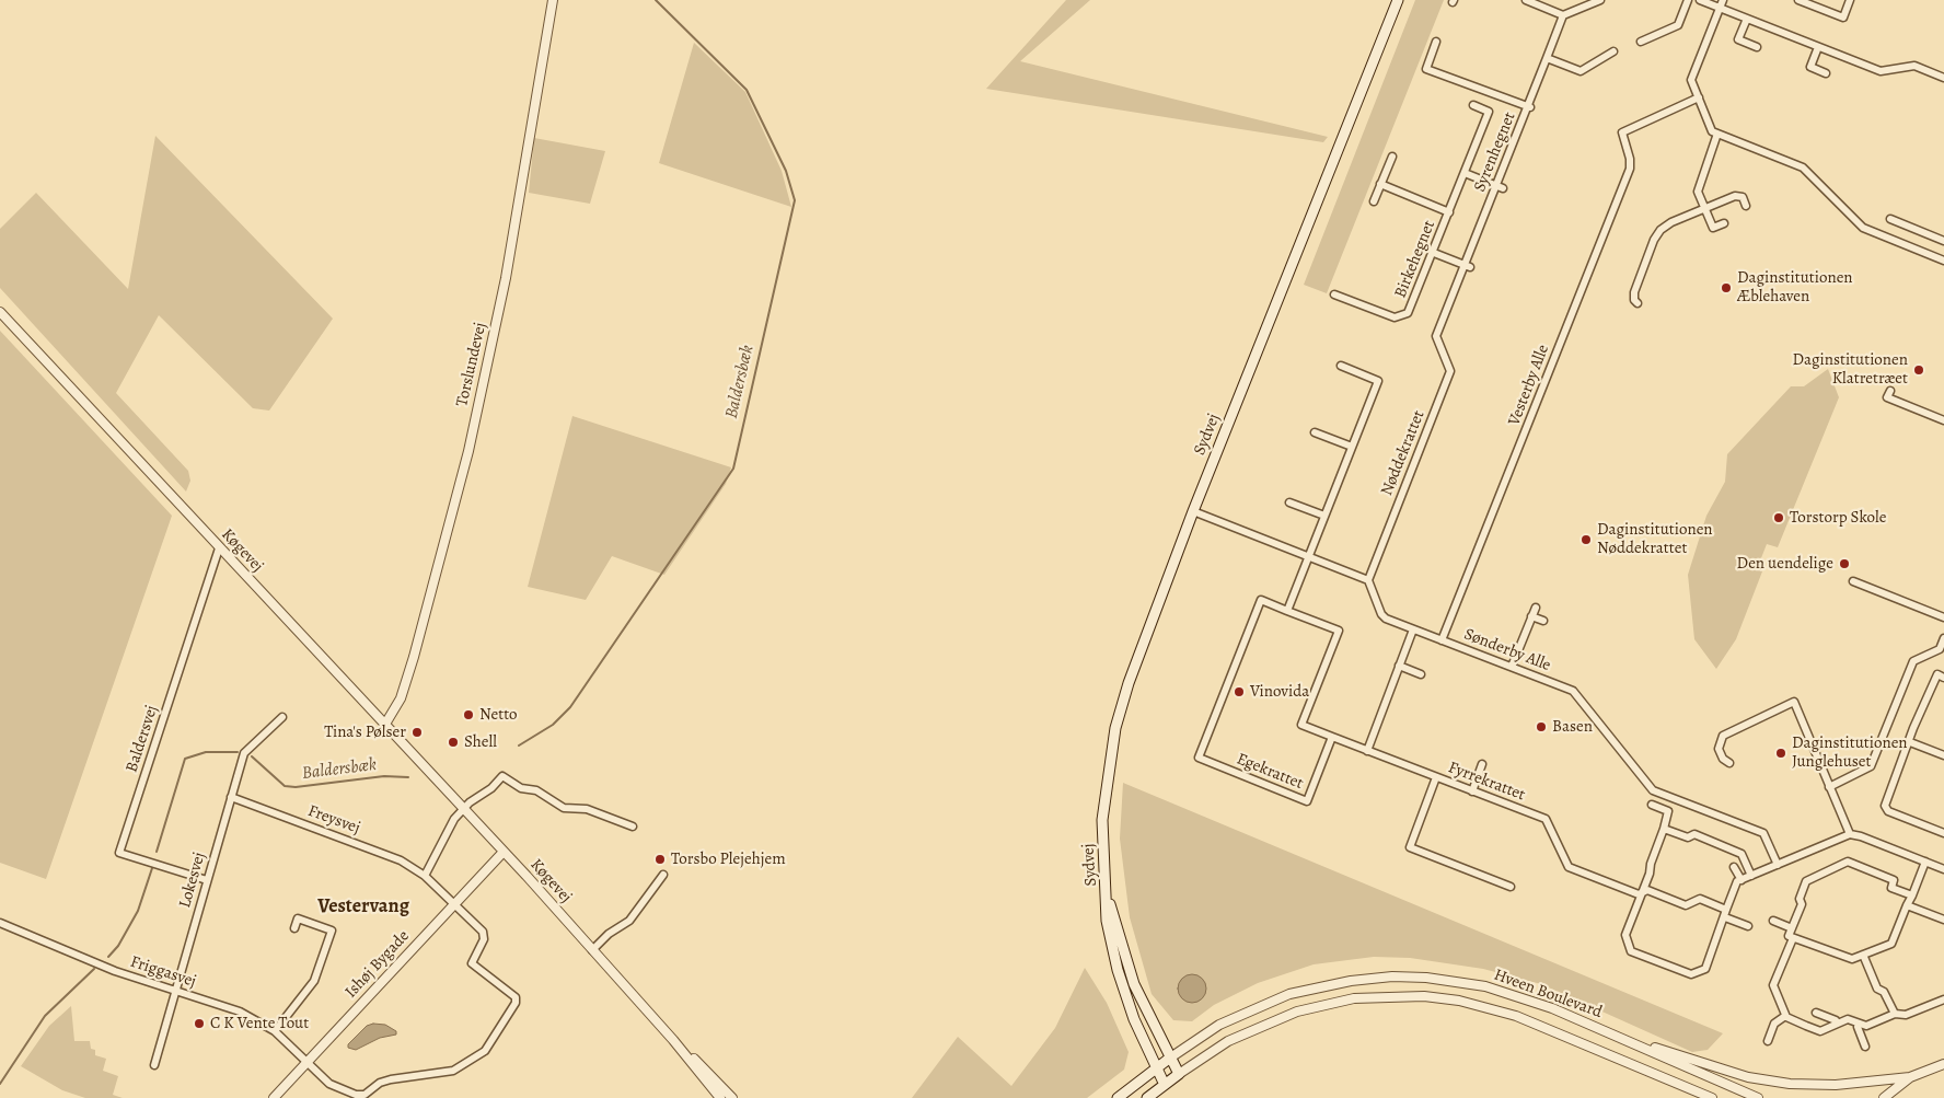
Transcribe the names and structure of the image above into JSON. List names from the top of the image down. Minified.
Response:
{"streets":{"main road":["Sydvej","Hveen Boulevard"],"street":["Syrenhegnet","Birkehegnet","Torslundevej","Vesterby Alle","Nøddekrattet","Køgevej","Sønderby Alle","Baldersvej","Egekrattet","Fyrrekrattet","Freysvej","Lokesvej","Ishøj Bygade","Friggasvej"]},"crossings":[["Syrenhegnet","Nøddekrattet"],["Torslundevej","Køgevej"],["Vesterby Alle","Sønderby Alle"],["Sydvej","Hveen Boulevard"],["Nøddekrattet","Sønderby Alle"],["Køgevej","Baldersvej"],["Køgevej","Ishøj Bygade"],["Baldersvej","Lokesvej"],["Egekrattet","Fyrrekrattet"],["Freysvej","Lokesvej"],["Freysvej","Ishøj Bygade"],["Freysvej","Friggasvej"],["Lokesvej","Friggasvej"],["Ishøj Bygade","Friggasvej"]],"districts":["Vestervang"],"water":["Baldersbæk"],"places":["Daginstitutionen Æblehaven","Daginstitutionen Klatretræet","Torstorp Skole","Daginstitutionen Nøddekrattet","Den uendelige","Vinovida","Netto","Basen","Tina's Pølser","Shell","Daginstitutionen Junglehuset","Torsbo Plejehjem","C K Vente Tout"]}
